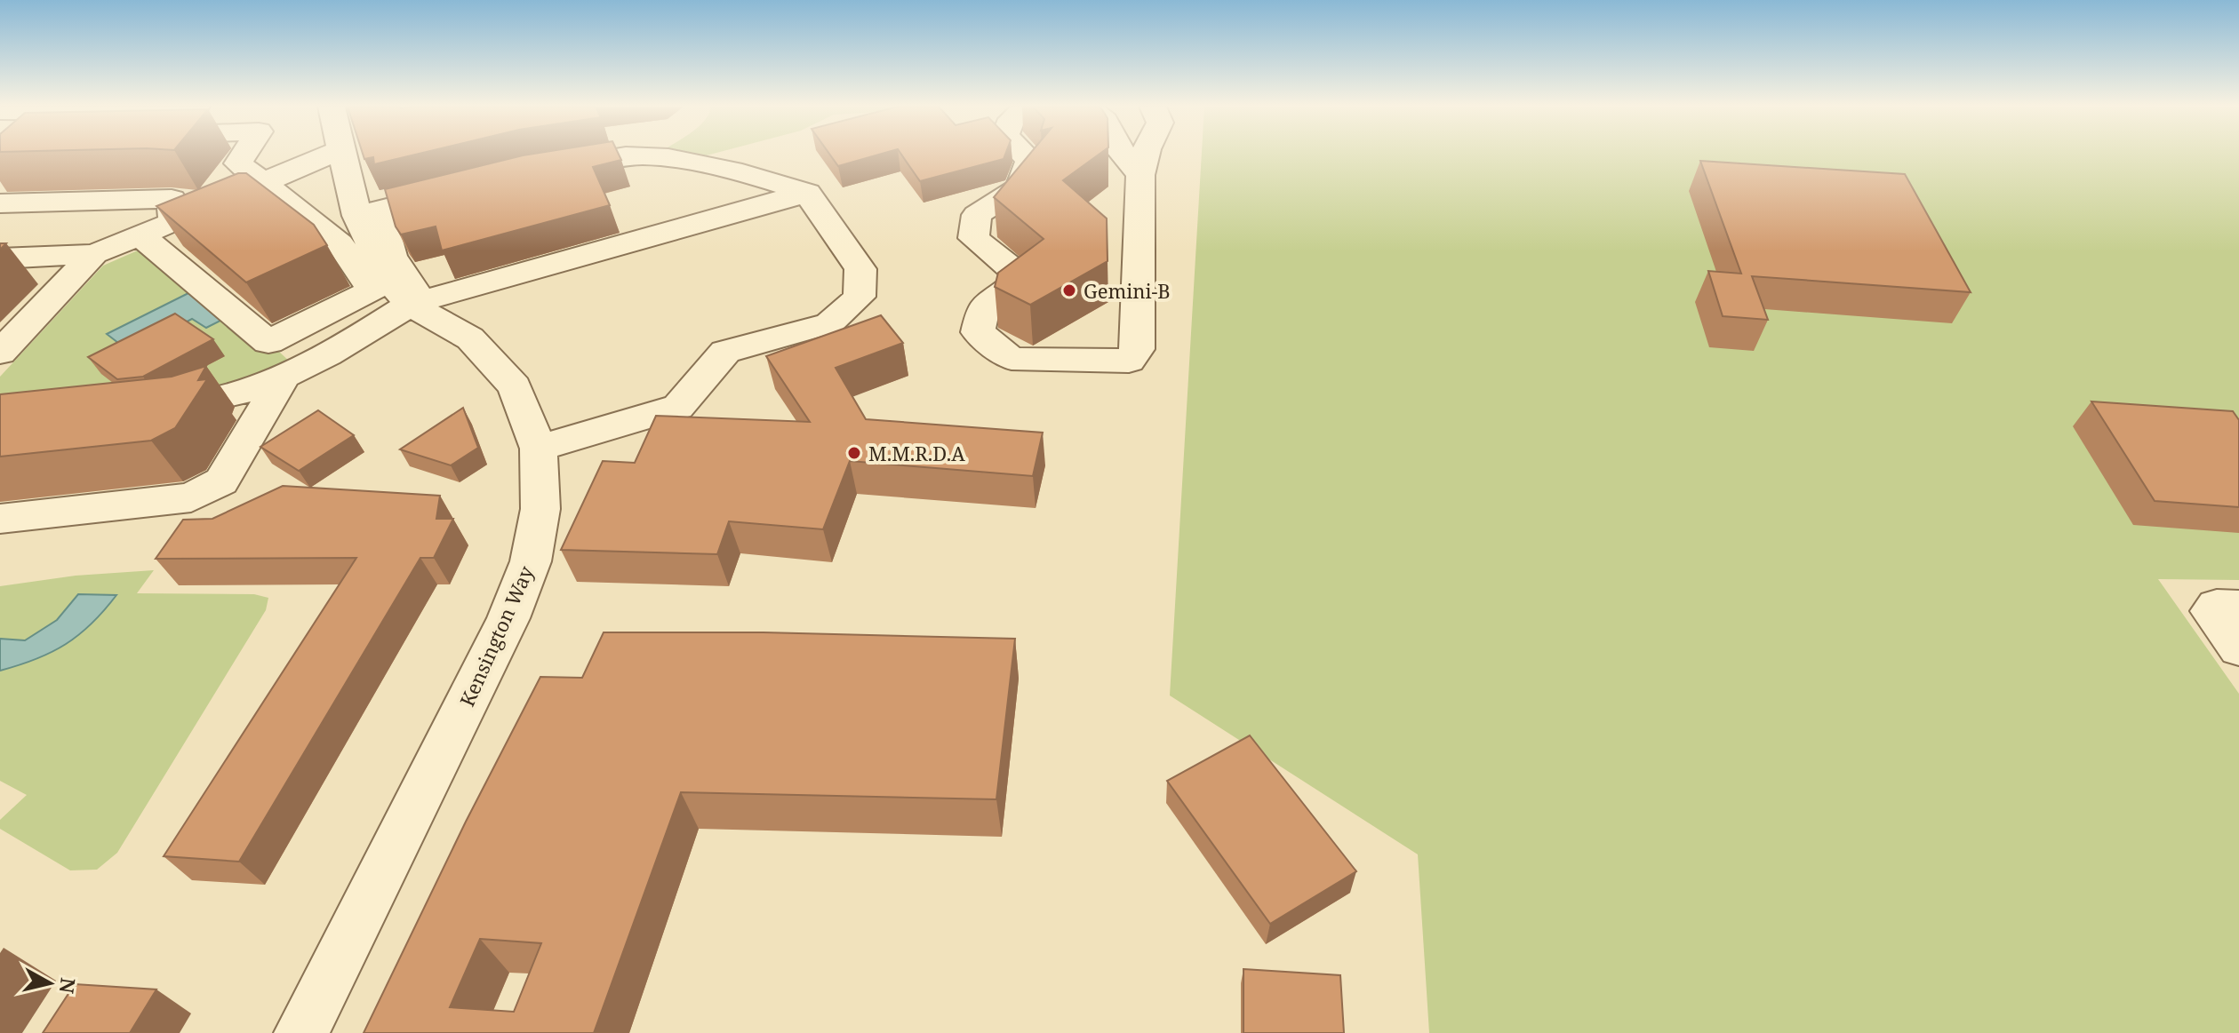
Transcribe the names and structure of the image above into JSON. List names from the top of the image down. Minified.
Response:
{"streets":{"street":["Kensington Way"]},"places":["Gemini-B","M.M.R.D.A"],"north":"right"}
